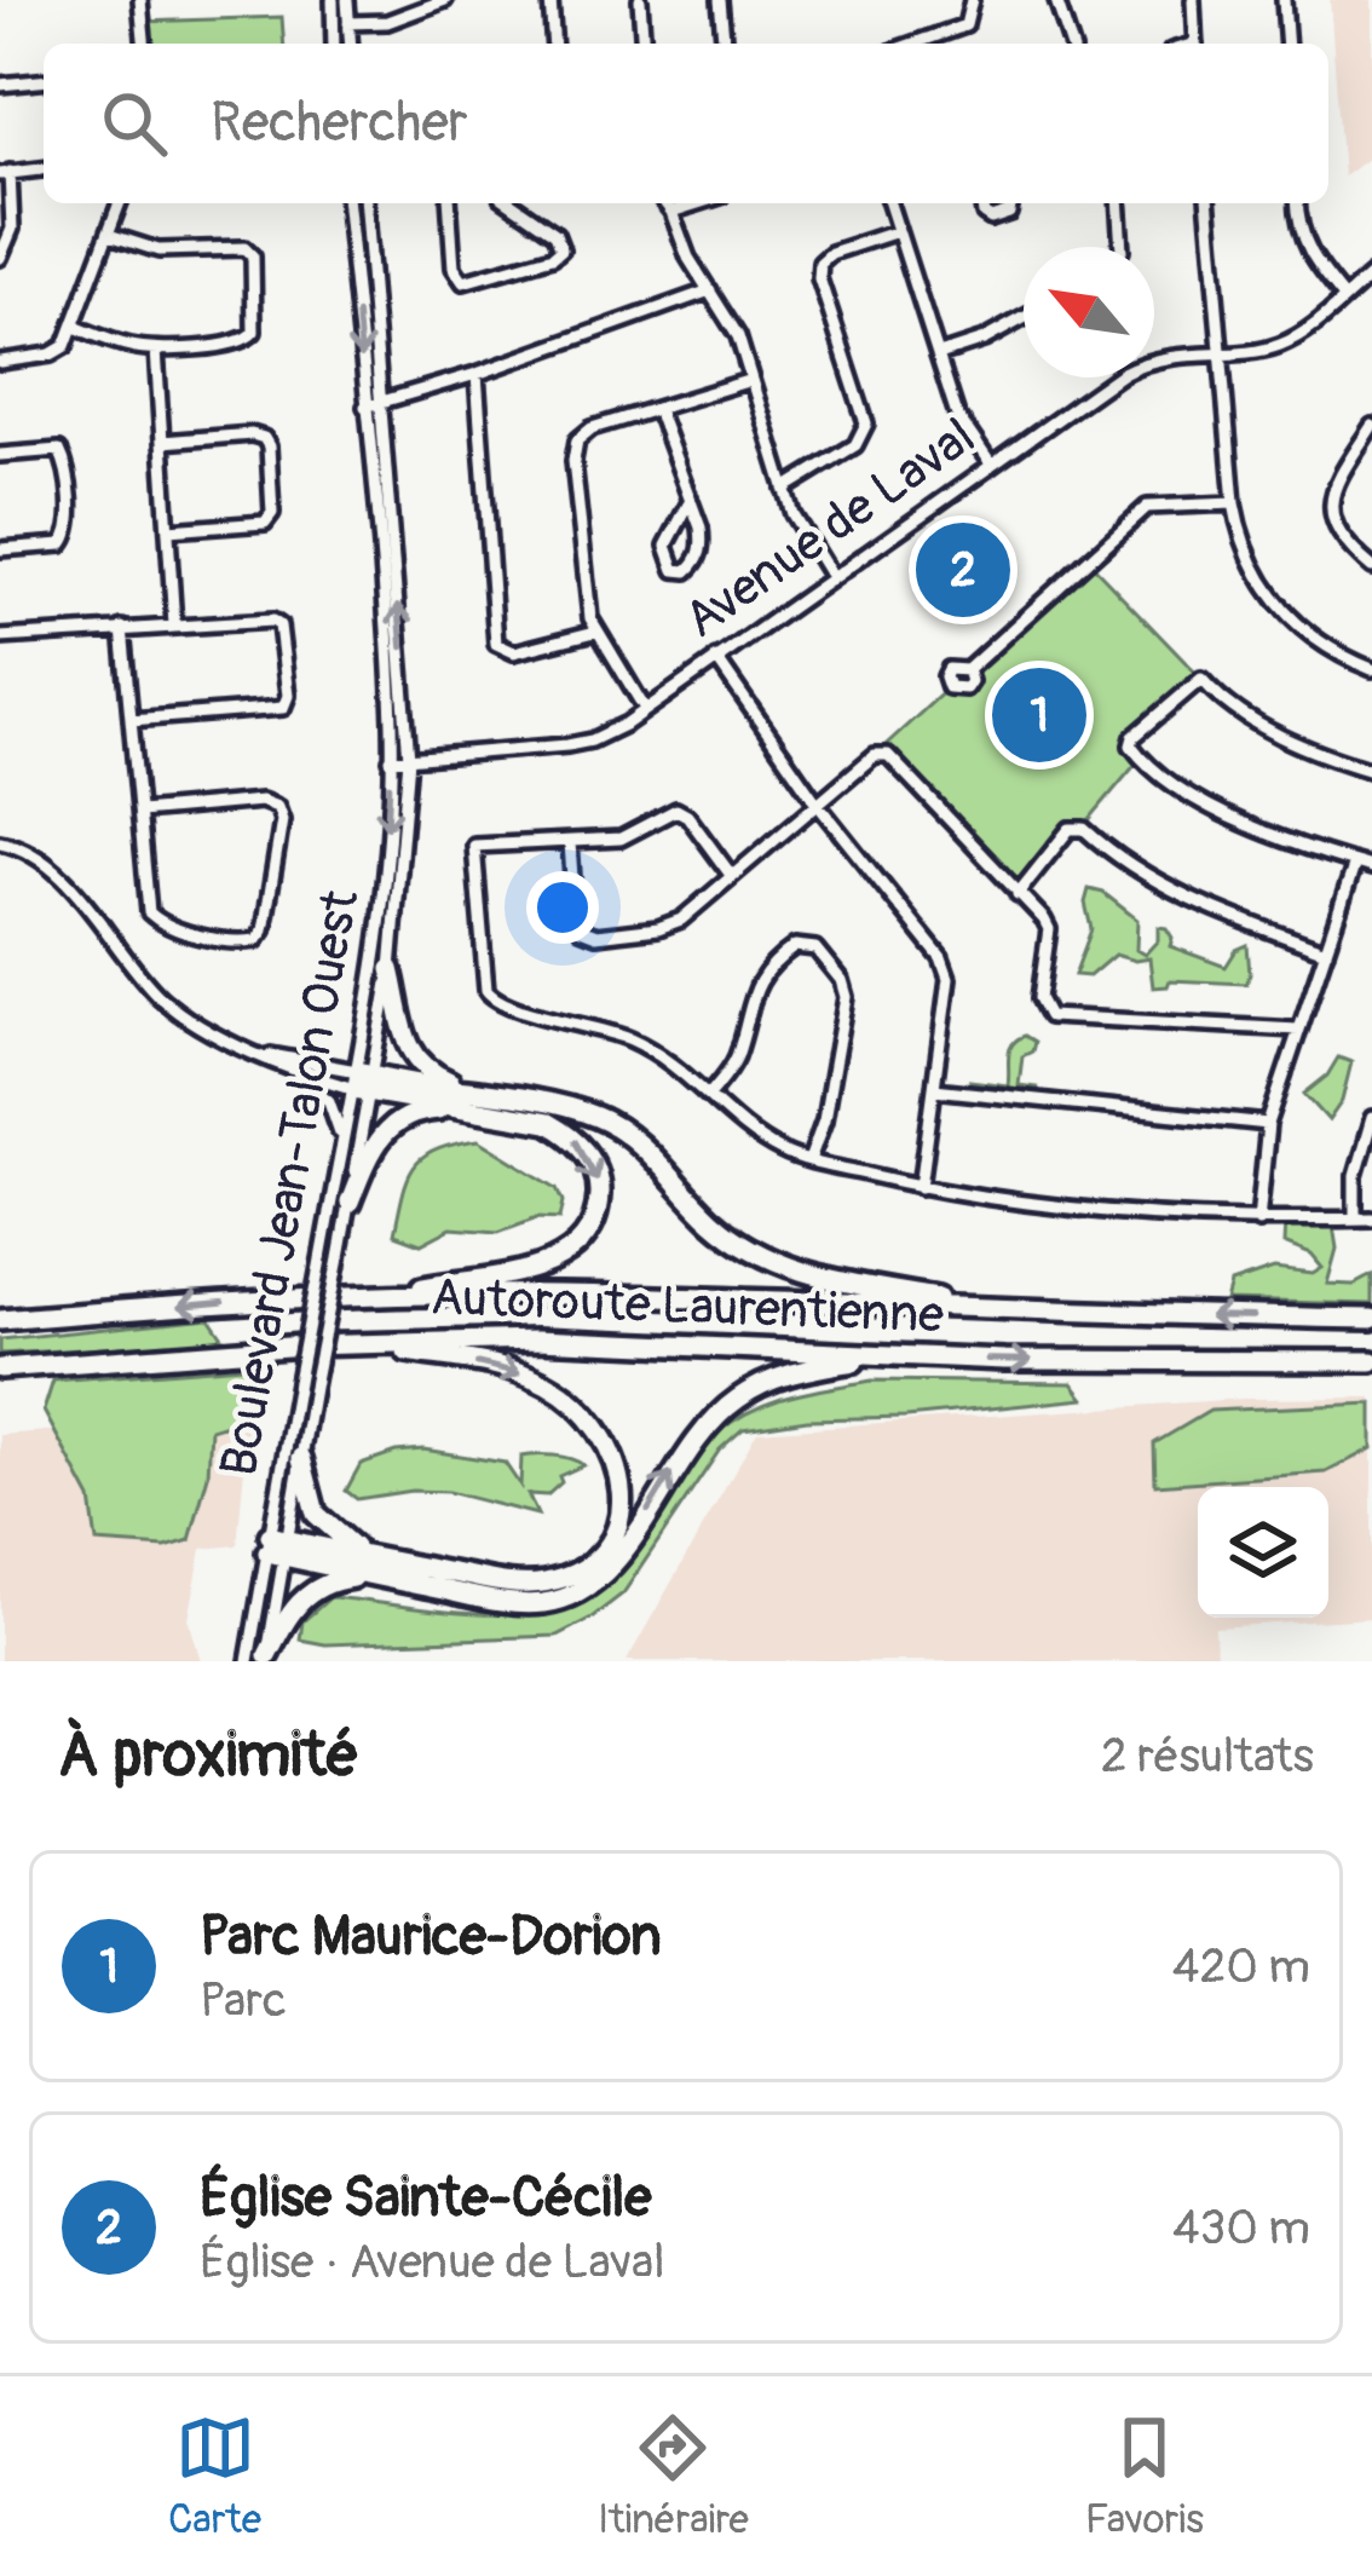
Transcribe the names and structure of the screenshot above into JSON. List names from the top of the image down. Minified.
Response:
{"streets":{"highway":["Autoroute Laurentienne"],"street":["Avenue de Laval","Boulevard Jean-Talon Ouest"]},"crossings":[["Avenue de Laval","Boulevard Jean-Talon Ouest"]],"north":"top left","page":{"search":"Rechercher","pins":["2","1"],"heading":["À proximité","2 résultats"],"list":[{"mark":"1","name":"Parc Maurice-Dorion","note":"Parc","value":"420 m"},{"mark":"2","name":"Église Sainte-Cécile","note":"Église · Avenue de Laval","value":"430 m"}],"nav":["Carte","Itinéraire","Favoris"]}}
